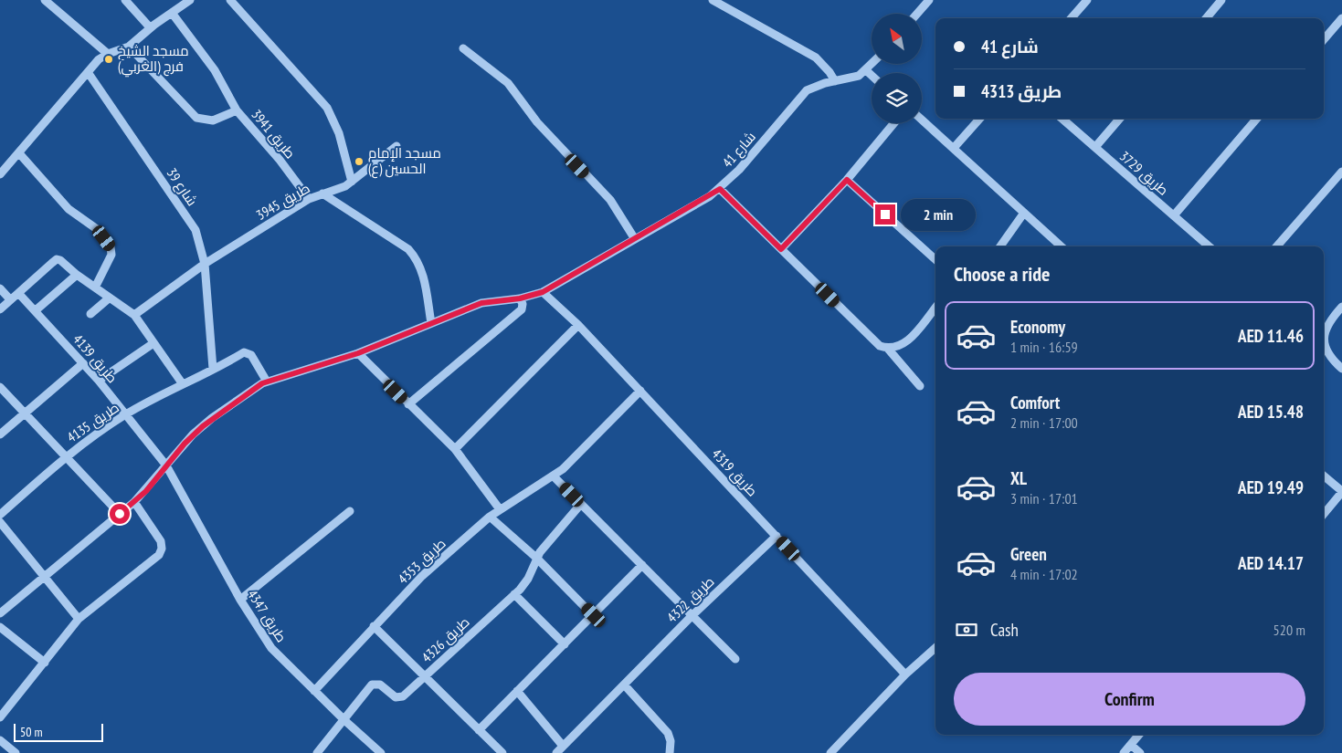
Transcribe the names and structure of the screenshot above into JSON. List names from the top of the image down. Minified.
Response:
{"streets":{"street":["طريق 3941","شارع 41","طريق 3729","شارع 39","طريق 3945","طريق 4139","طريق 4135","طريق 4319","طريق 4353","طريق 4322","طريق 4347","طريق 4326"]},"crossings":[["طريق 3941","طريق 3945"],["شارع 41","طريق 4139"],["شارع 41","طريق 4319"],["شارع 41","طريق 4347"],["شارع 39","طريق 3945"],["شارع 39","طريق 4135"],["طريق 4139","طريق 4135"],["طريق 4139","طريق 4347"],["طريق 4319","طريق 4353"],["طريق 4319","طريق 4322"],["طريق 4353","طريق 4347"],["طريق 4347","طريق 4326"]],"places":["مسجد الشيخ فرج (الغربي)","مسجد الإمام الحسين (ع)"],"scale_bar":"50 m","north":"top left","page":{"banner":["شارع 41","طريق 4313"],"bubble":"2 min","heading":"Choose a ride","list":[{"name":"Economy","note":"1 min · 16:59","value":"AED 11.46"},{"name":"Comfort","note":"2 min · 17:00","value":"AED 15.48"},{"name":"XL","note":"3 min · 17:01","value":"AED 19.49"},{"name":"Green","note":"4 min · 17:02","value":"AED 14.17"}],"pay":["Cash","520 m"],"buttons":"Confirm","scale":"50 m"}}
